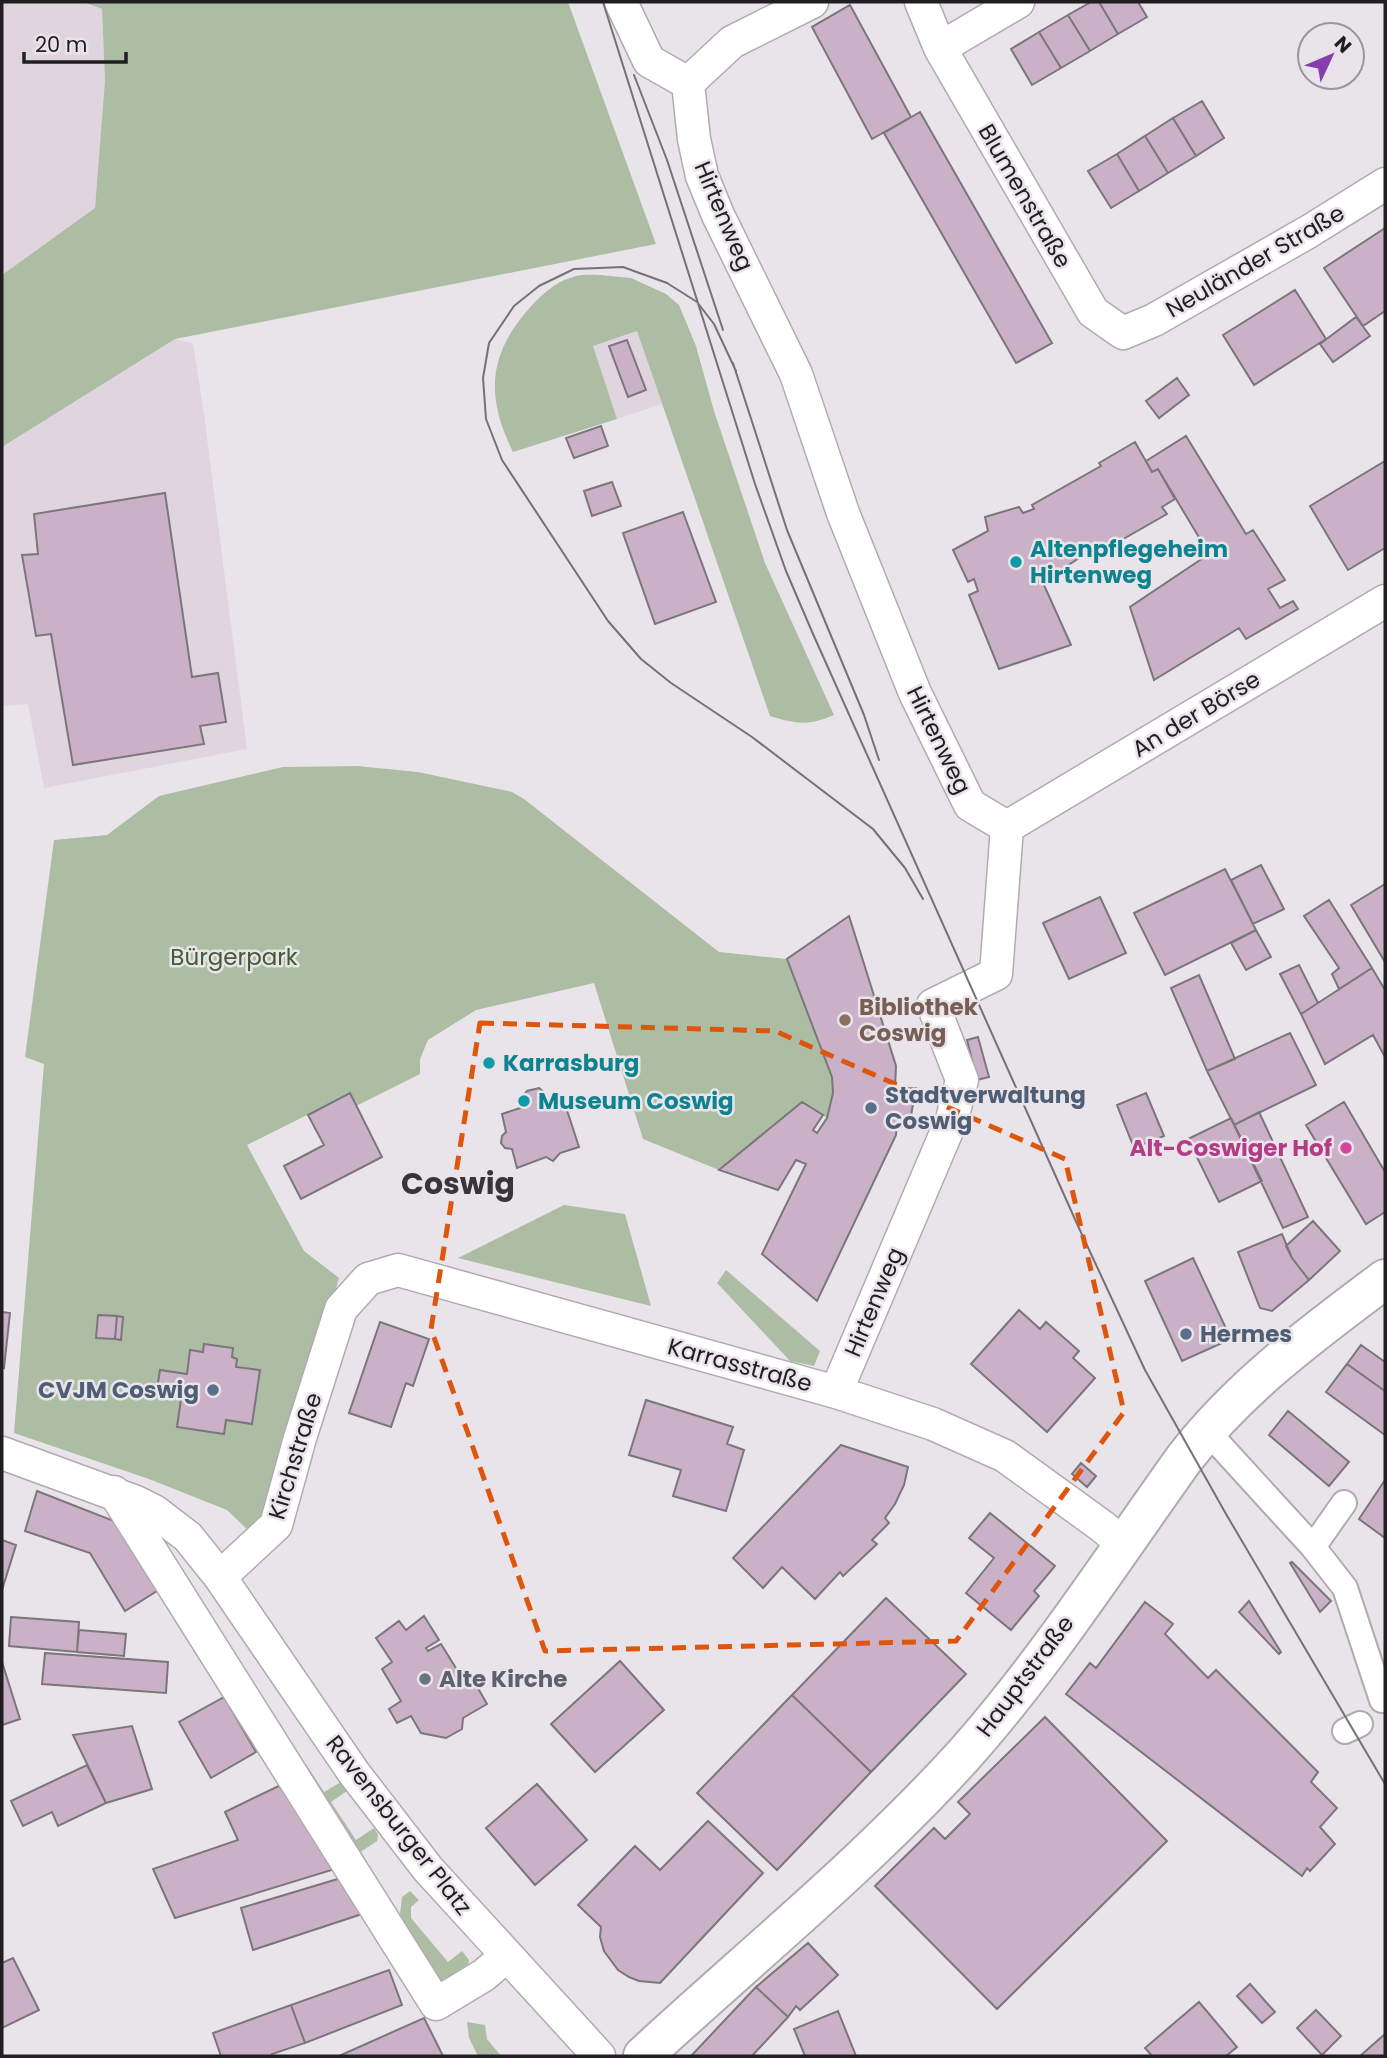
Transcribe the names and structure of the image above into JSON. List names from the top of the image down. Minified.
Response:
{"streets":{"main road":["Hauptstraße"],"street":["Blumenstraße","Hirtenweg","Neuländer Straße","An der Börse","Karrasstraße","Kirchstraße","Ravensburger Platz"]},"crossings":[["Blumenstraße","Neuländer Straße"],["Hirtenweg","An der Börse"],["Hirtenweg","Karrasstraße"],["Karrasstraße","Kirchstraße"],["Karrasstraße","Hauptstraße"],["Kirchstraße","Ravensburger Platz"]],"districts":["Coswig"],"parks":["Bürgerpark"],"places":["Altenpflegeheim Hirtenweg","Bibliothek Coswig","Karrasburg","Museum Coswig","Stadtverwaltung Coswig","Alt-Coswiger Hof","Hermes","CVJM Coswig","Alte Kirche"],"scale_bar":"20 m","north":"top right"}
